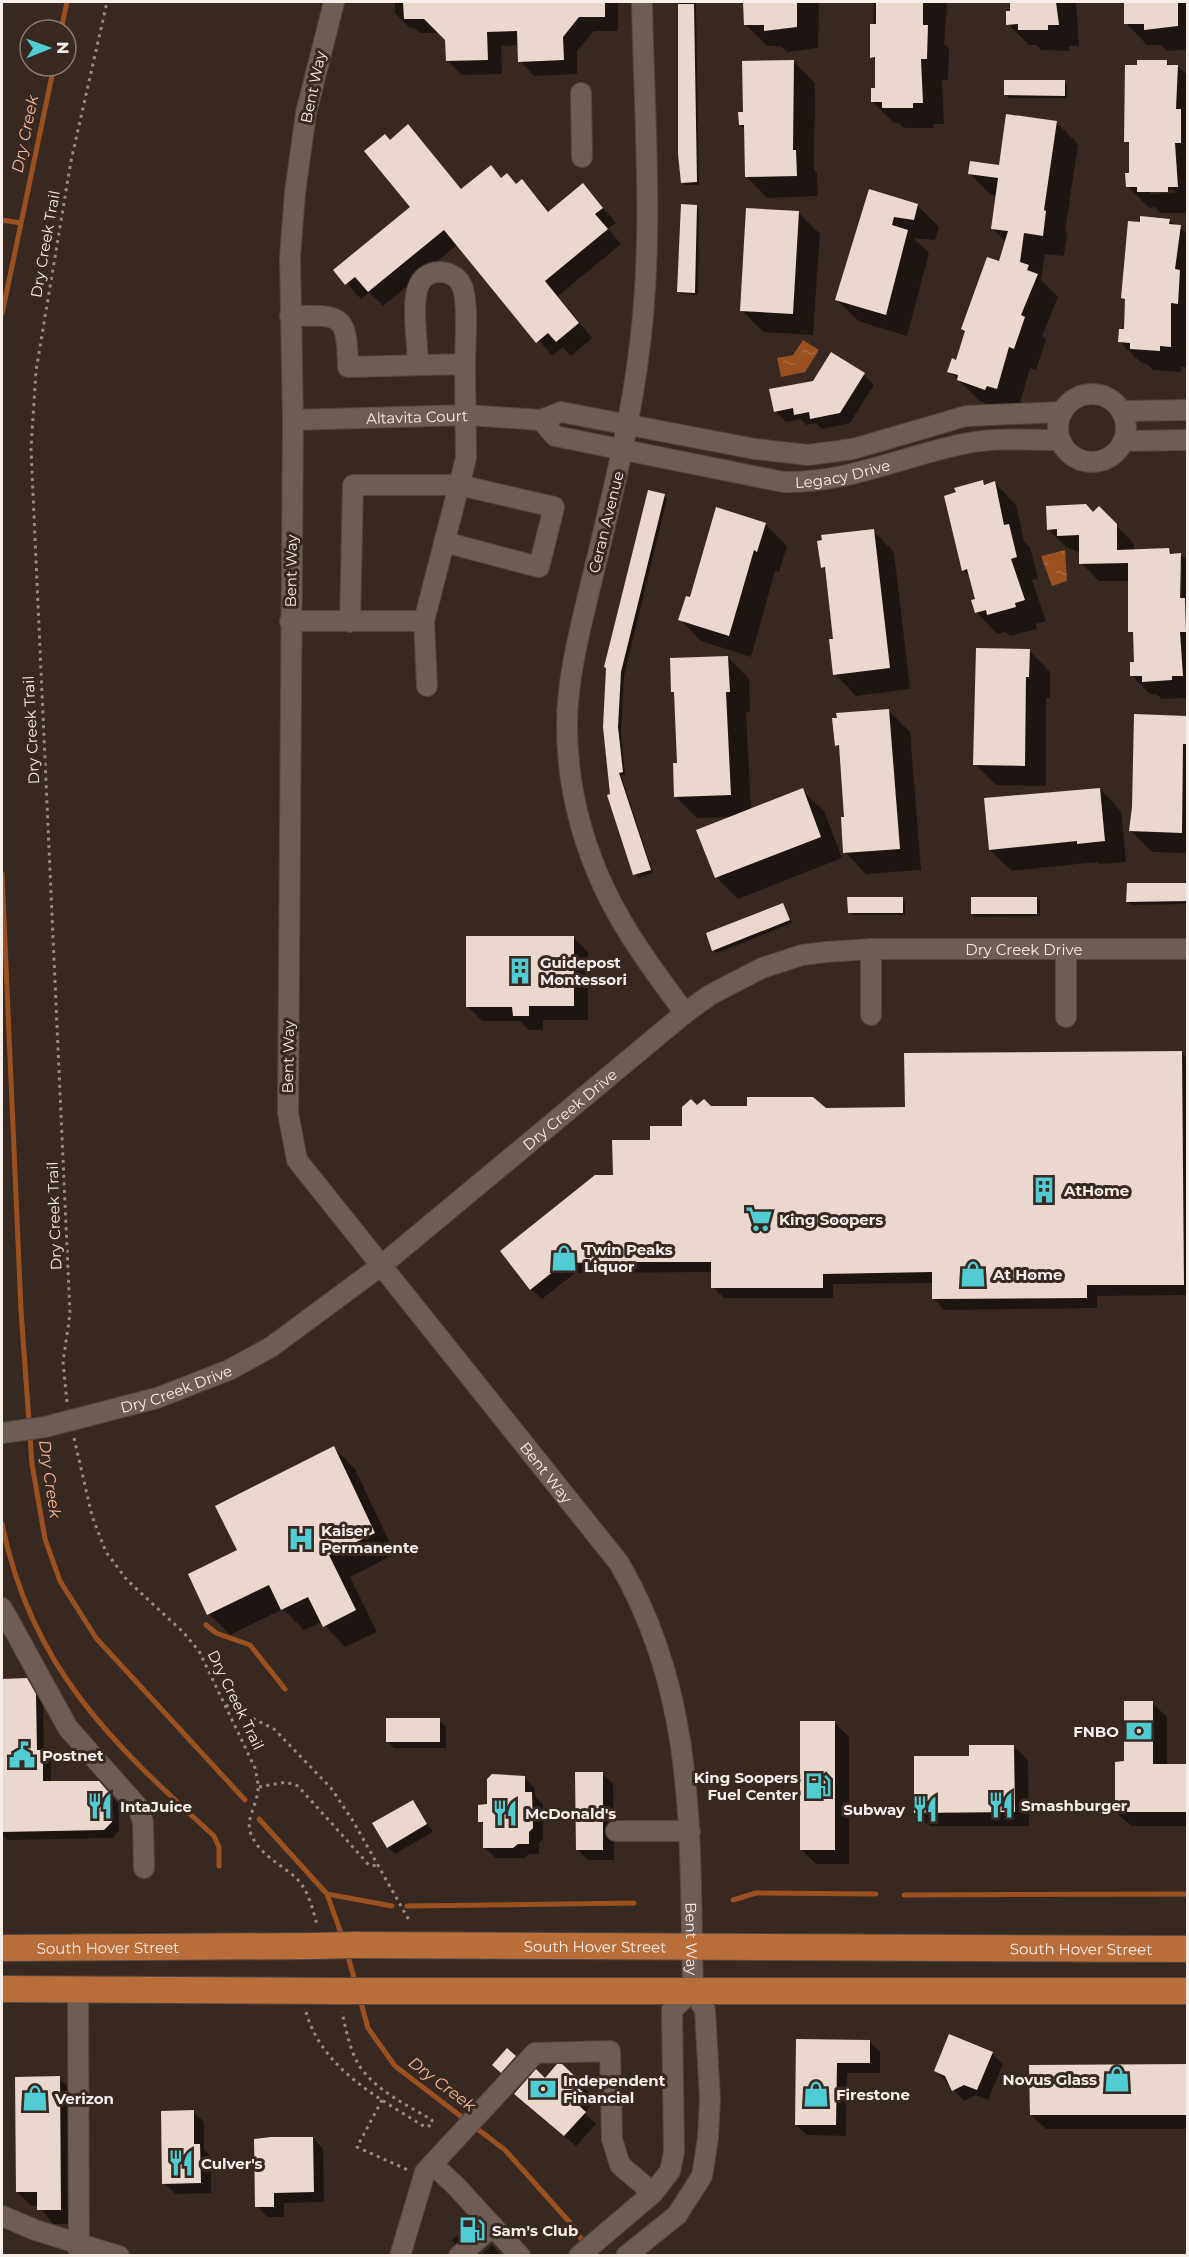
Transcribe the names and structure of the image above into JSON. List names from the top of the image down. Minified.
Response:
{"streets":{"main road":["South Hover Street"],"street":["Bent Way","Altavita Court","Legacy Drive","Ceran Avenue","Dry Creek Drive"],"path":["Dry Creek Trail"]},"crossings":[["Bent Way","Altavita Court"],["Bent Way","Dry Creek Drive"],["Bent Way","South Hover Street"],["Dry Creek Trail","Dry Creek Drive"],["Dry Creek Trail","South Hover Street"],["Altavita Court","Legacy Drive"],["Altavita Court","Ceran Avenue"],["Legacy Drive","Ceran Avenue"],["Ceran Avenue","Dry Creek Drive"]],"water":["Dry Creek"],"places":{"building":["Guidepost Montessori","AtHome"],"supermarket":["King Soopers"],"shop":["Twin Peaks Liquor","At Home","Novus Glass","Firestone","Verizon"],"hospital":["Kaiser Permanente"],"bank":["FNBO","Independent Financial"],"public building":["Postnet"],"fuel station":["King Soopers Fuel Center","Sam's Club"],"restaurant":["Smashburger","IntaJuice","Subway","McDonald's","Culver's"]},"north":"right"}
